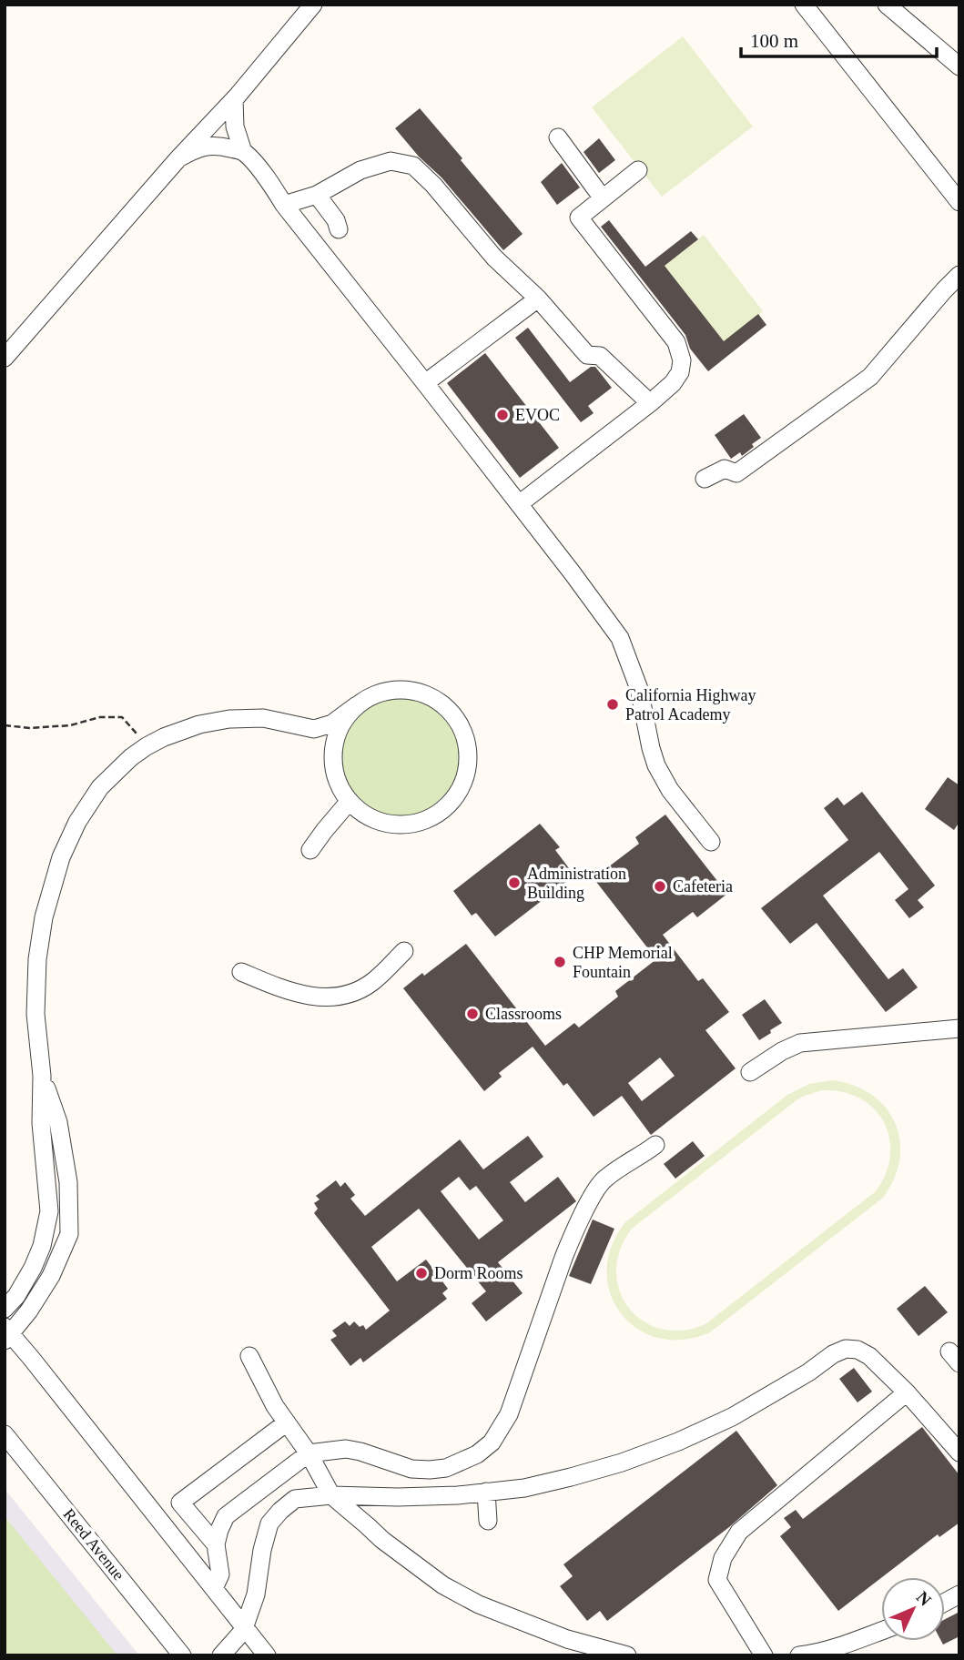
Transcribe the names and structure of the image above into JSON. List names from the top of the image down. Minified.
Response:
{"streets":{"street":["Reed Avenue"]},"places":["EVOC","California Highway Patrol Academy","Administration Building","Cafeteria","CHP Memorial Fountain","Classrooms","Dorm Rooms"],"scale_bar":"100 m","north":"top right"}
